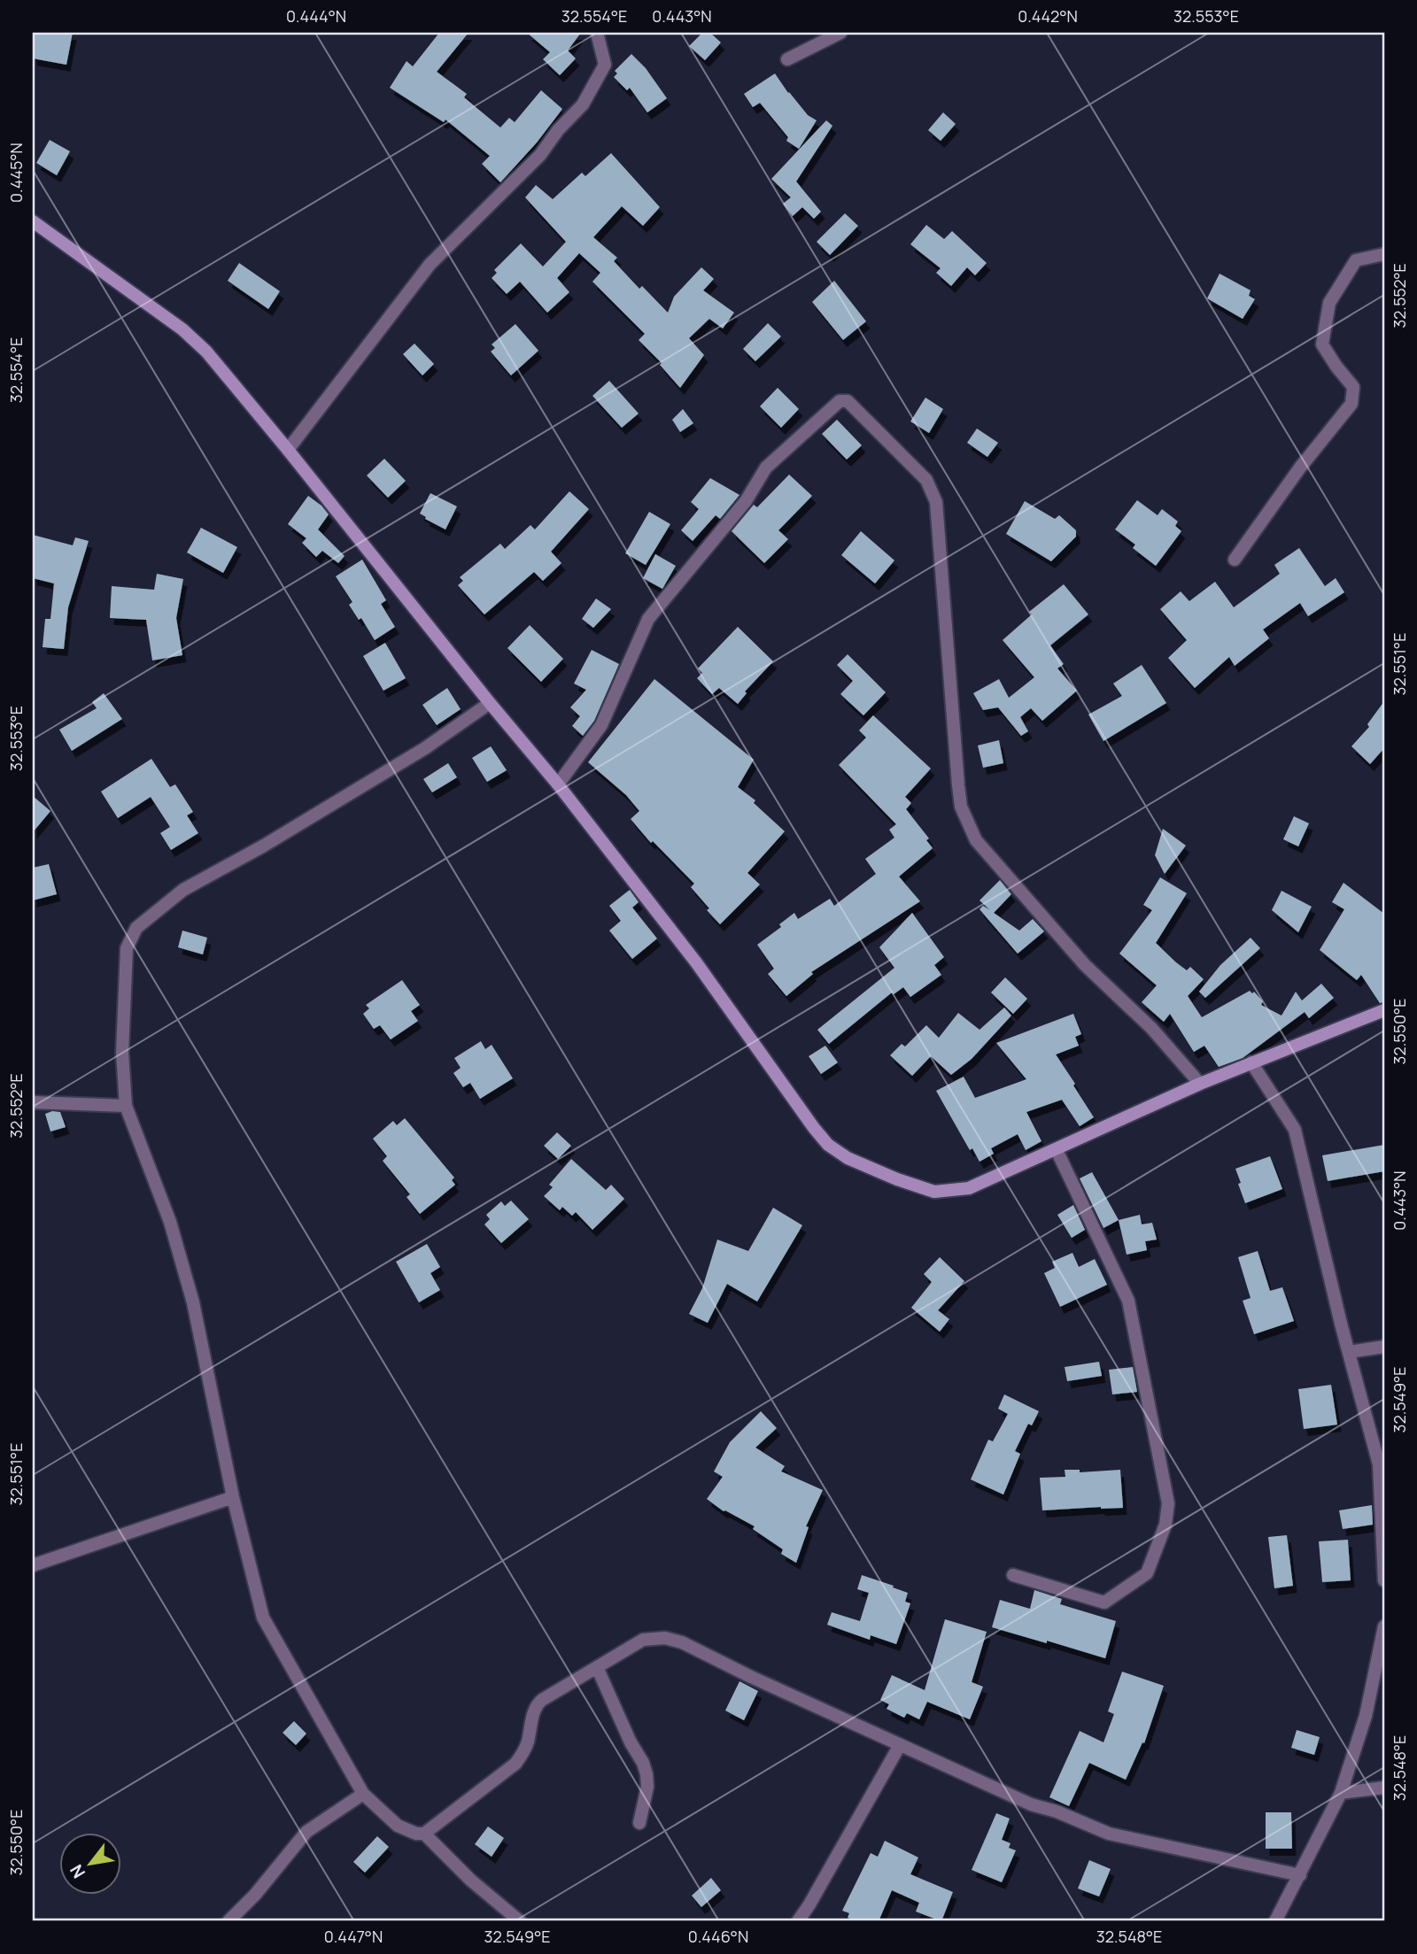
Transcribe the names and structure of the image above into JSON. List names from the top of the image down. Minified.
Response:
{"north":"bottom left","coordinates":["0.444°N","32.554°E","0.443°N","0.442°N","32.553°E","0.445°N","32.552°E","32.551°E","32.550°E","32.549°E","32.548°E","0.447°N","0.446°N"]}
